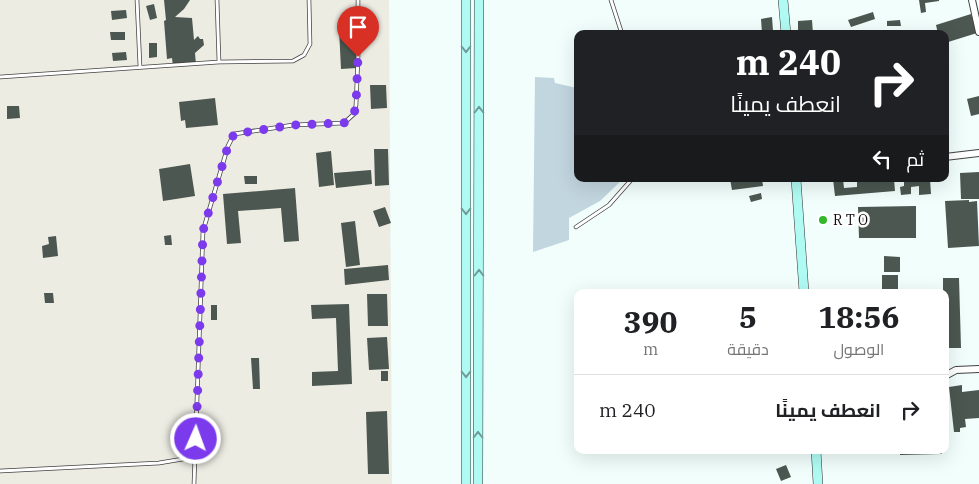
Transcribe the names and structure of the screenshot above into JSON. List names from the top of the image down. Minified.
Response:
{"places":["R T O"],"page":{"turn":["240 m","انعطف يمينًا"],"then":"ثم","eta":["18:56","الوصول","5","دقيقة","390","m"],"list":[{"name":"انعطف يمينًا","value":"240 m"}]}}
